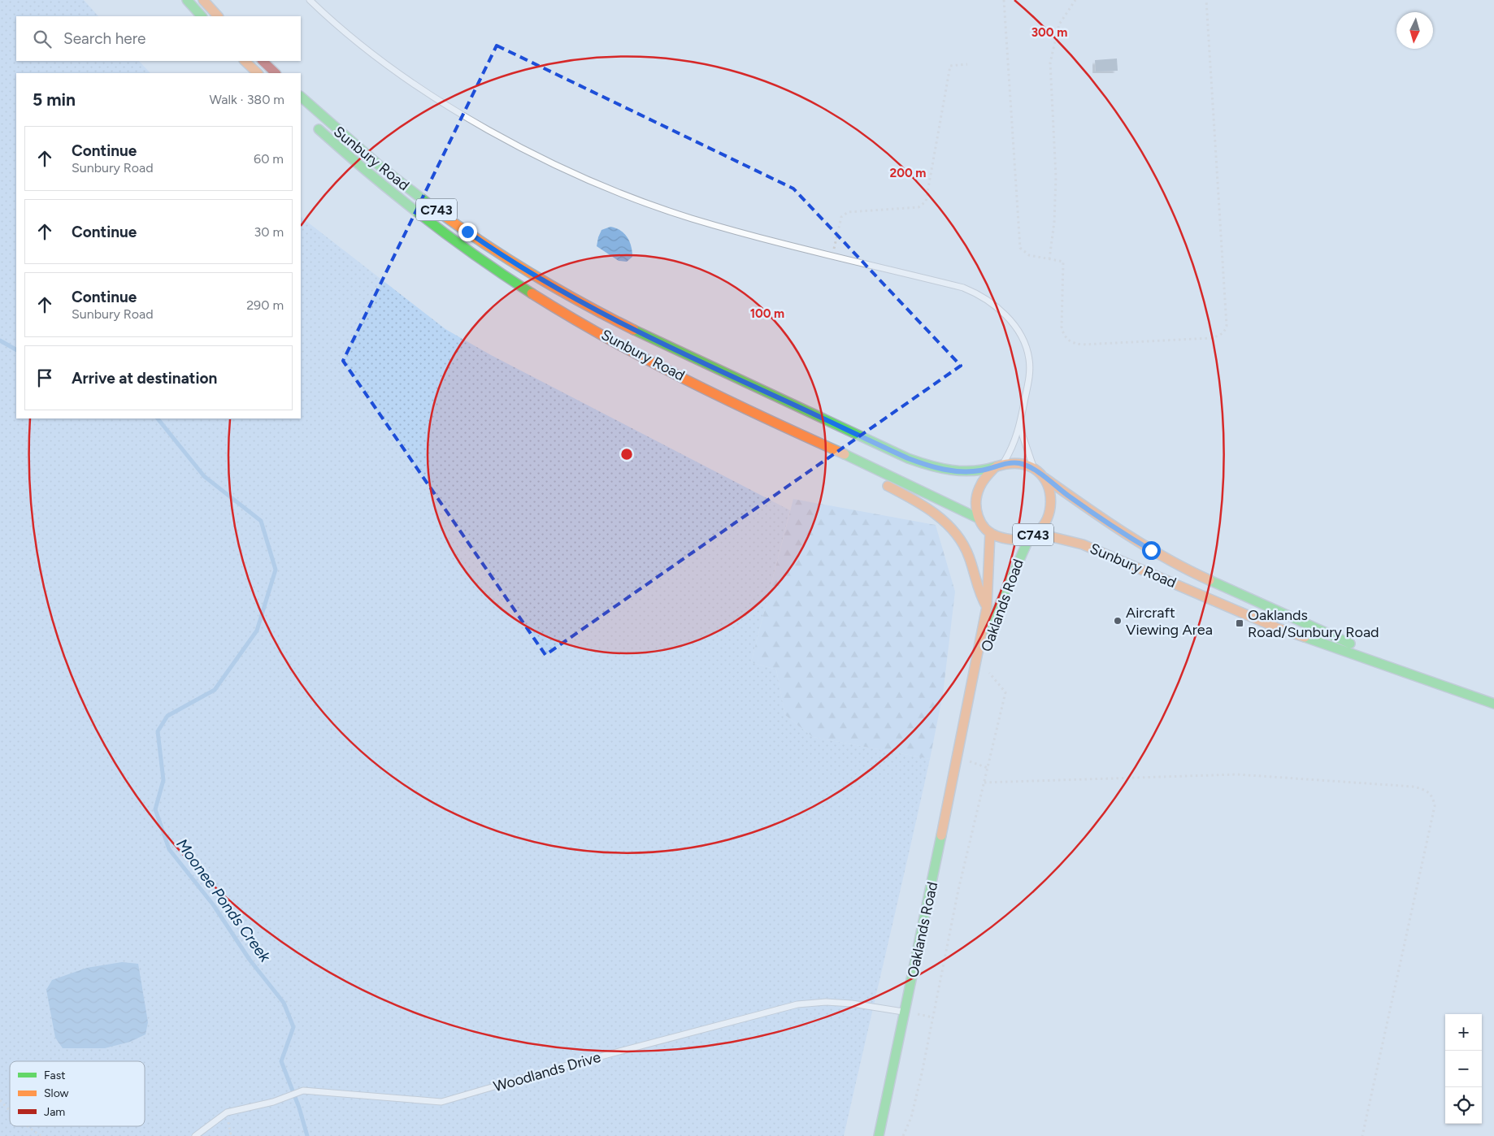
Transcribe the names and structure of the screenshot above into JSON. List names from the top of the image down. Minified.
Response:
{"streets":{"main road":["Sunbury Road","C743","Oaklands Road"],"lane":["Woodlands Drive"]},"crossings":[["Sunbury Road","C743"],["Sunbury Road","Oaklands Road"],["C743","Oaklands Road"],["Oaklands Road","Woodlands Drive"]],"water":["Moonee Ponds Creek"],"places":{"other":["Aircraft Viewing Area"],"transit":["Oaklands Road/Sunbury Road"]},"legend":["Fast","Slow","Jam"],"north":"bottom","page":{"search":"Search here","heading":["5 min","Walk · 380 m"],"list":[["Continue","Sunbury Road","60 m"],["Continue","30 m"],["Continue","Sunbury Road","290 m"],"Arrive at destination"],"map_buttons":["+","−"]},"rings":["300 m","200 m","100 m"]}
